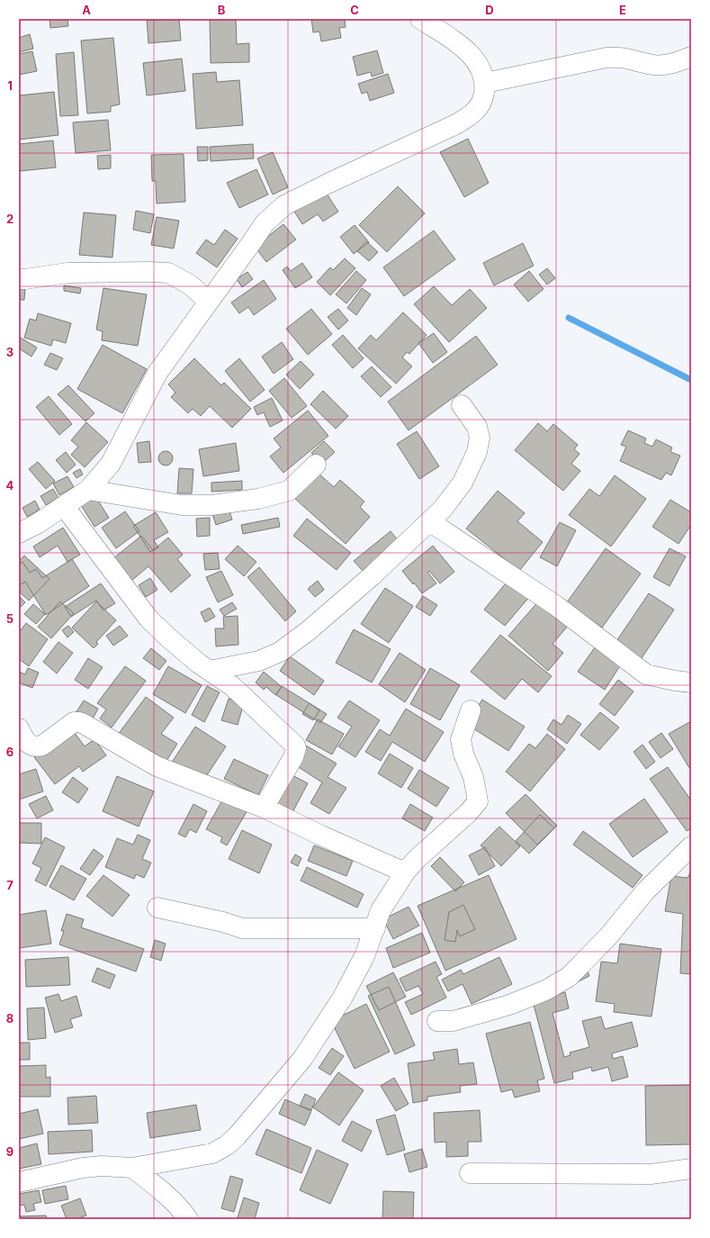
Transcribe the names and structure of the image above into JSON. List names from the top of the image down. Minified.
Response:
{"grid":{"columns":["A","B","C","D","E"],"rows":["1","2","3","4","5","6","7","8","9"]}}
